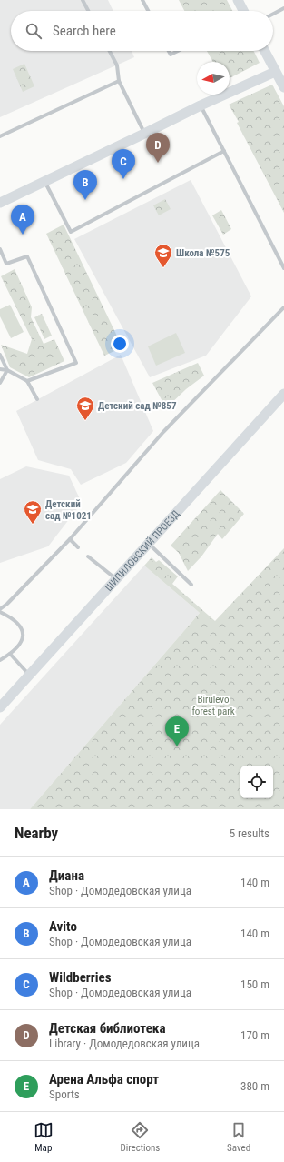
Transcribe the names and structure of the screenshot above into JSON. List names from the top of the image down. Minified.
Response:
{"streets":{"main road":["ШИПИЛОВСКИЙ ПРОЕЗД"]},"parks":["Birulevo forest park"],"places":{"school or university":["Школа №575","Детский сад №857","Детский сад №1021"]},"north":"left","page":{"search":"Search here","pins":["D","C","B","A","E"],"heading":["Nearby","5 results"],"list":[{"mark":"A","name":"Диана","note":"Shop · Домодедовская улица","value":"140 m"},{"mark":"B","name":"Avito","note":"Shop · Домодедовская улица","value":"140 m"},{"mark":"C","name":"Wildberries","note":"Shop · Домодедовская улица","value":"150 m"},{"mark":"D","name":"Детская библиотека","note":"Library · Домодедовская улица","value":"170 m"},{"mark":"E","name":"Арена Альфа спорт","note":"Sports","value":"380 m"}],"nav":["Map","Directions","Saved"]}}
